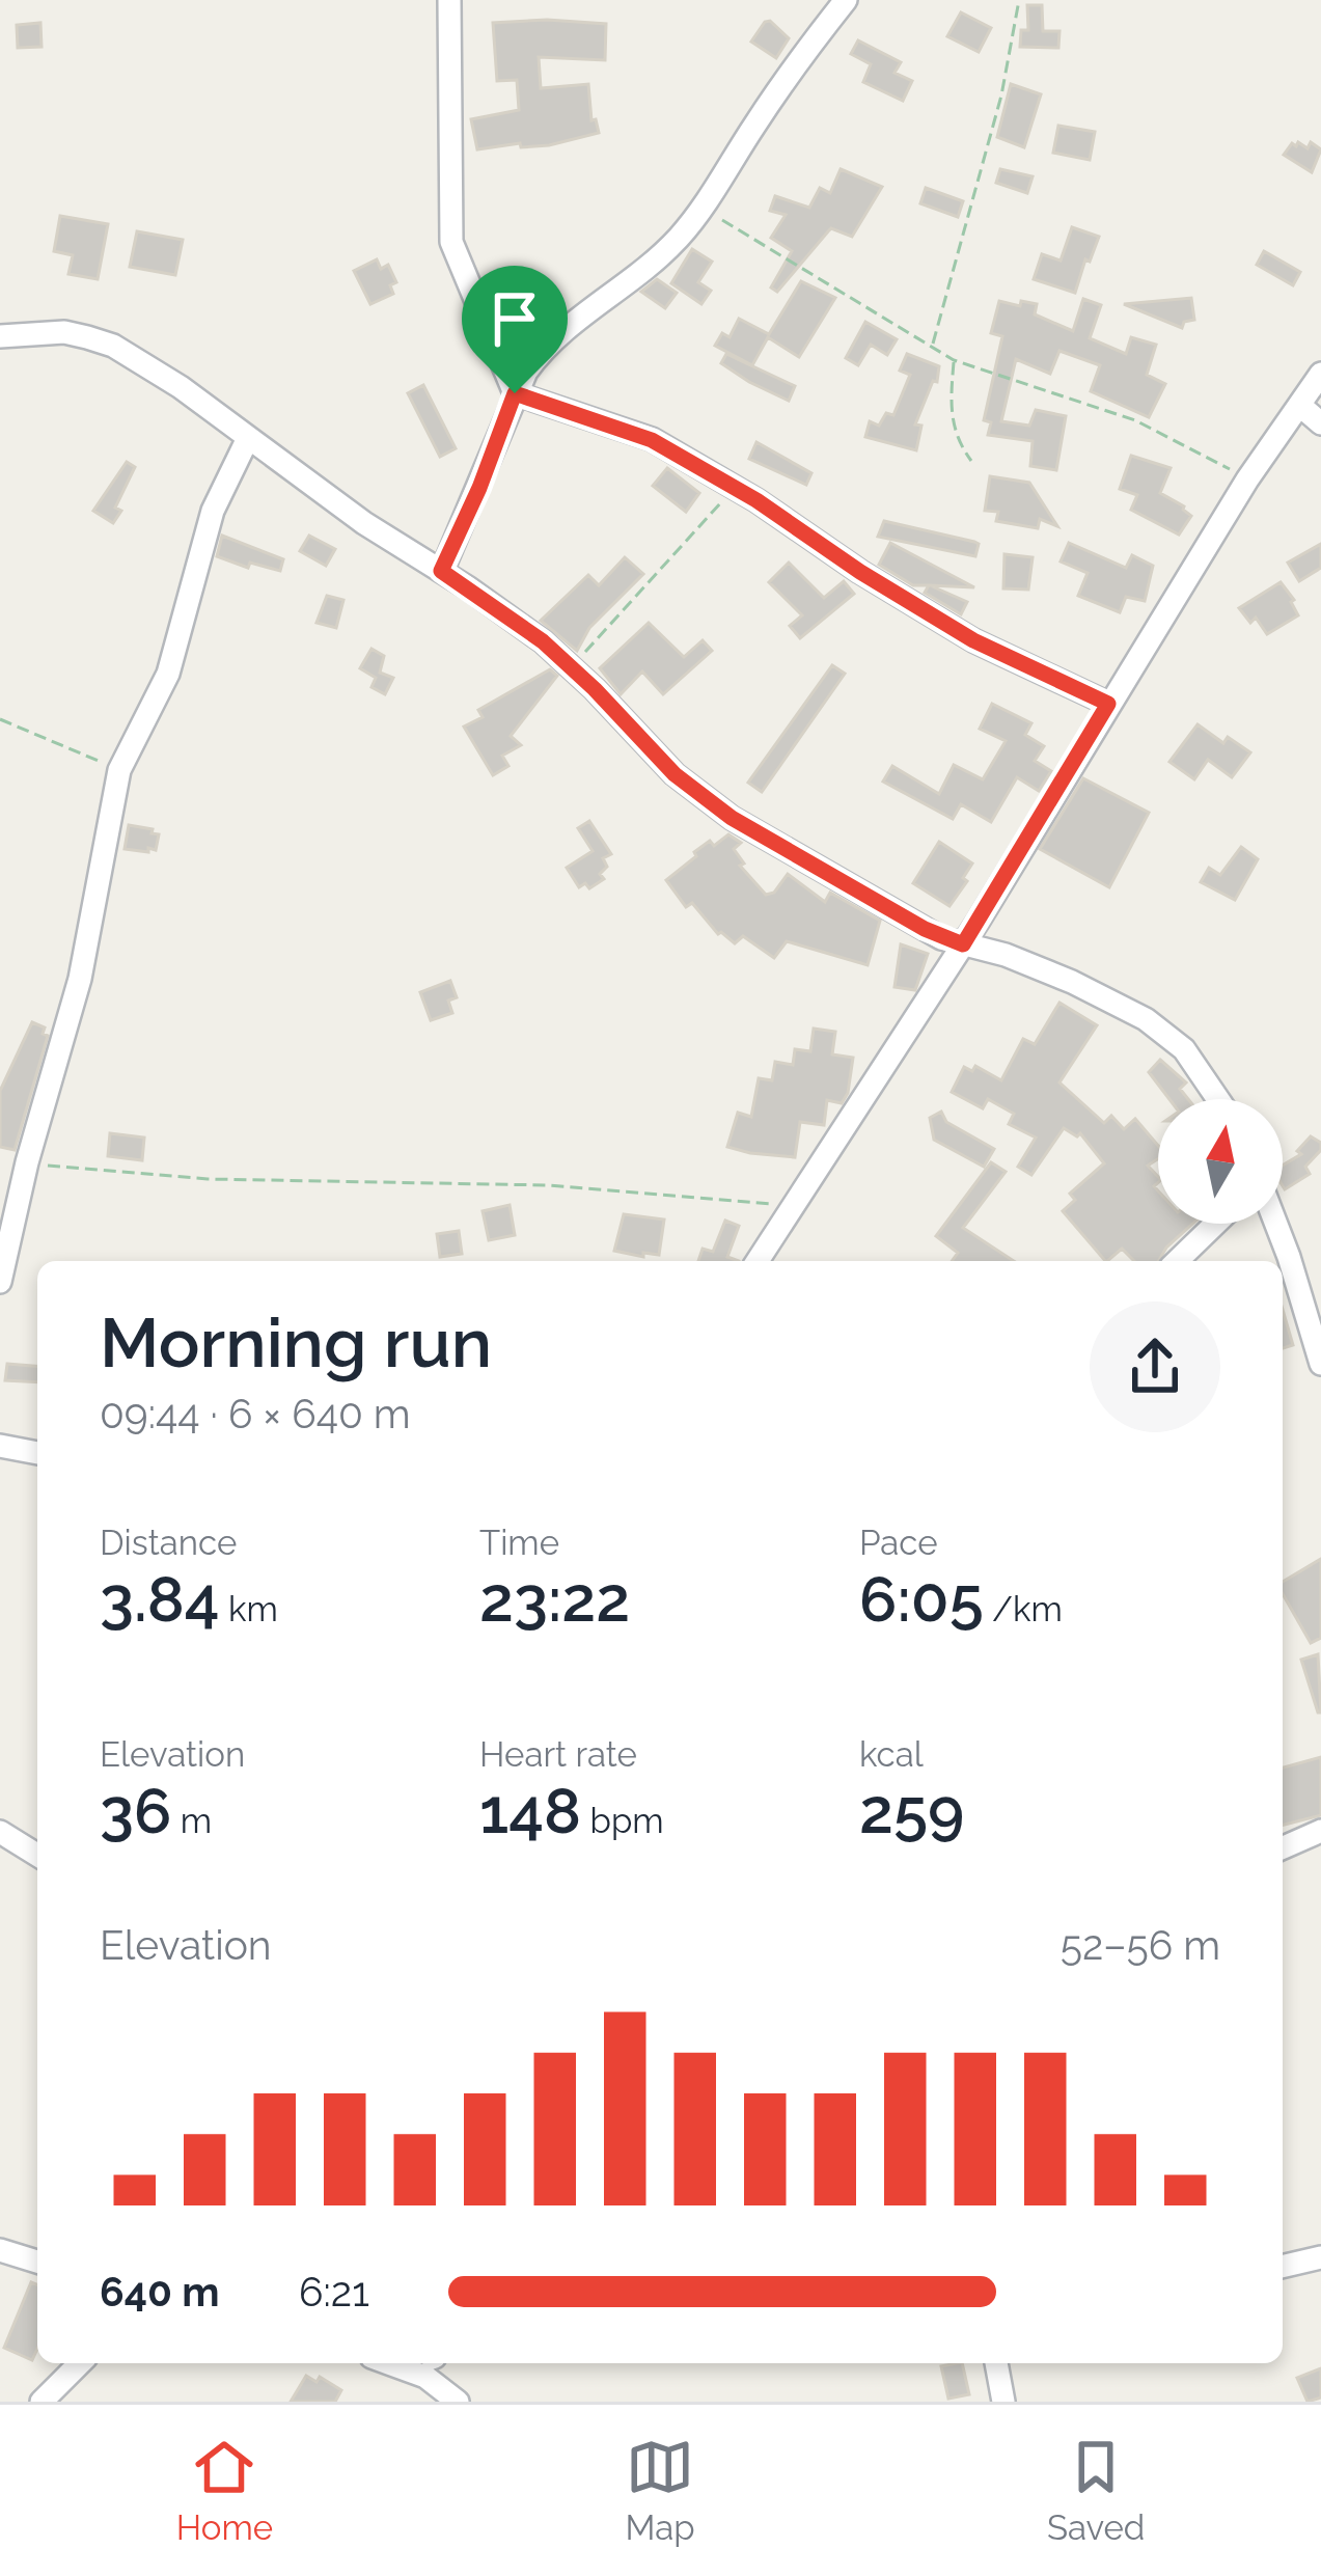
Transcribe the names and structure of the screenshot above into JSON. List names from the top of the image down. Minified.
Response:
{"north":"top","page":{"heading":["Morning run","09:44 · 6 × 640 m"],"stats":[["Distance","3.84 km"],["Time","23:22"],["Pace","6:05 /km"],["Elevation","36 m"],["Heart rate","148 bpm"],["kcal","259"]],"chart":["Elevation","52–56 m"],"list":[{"name":"640 m","note":"6:21"}],"tabs":["Home","Map","Saved"]}}
